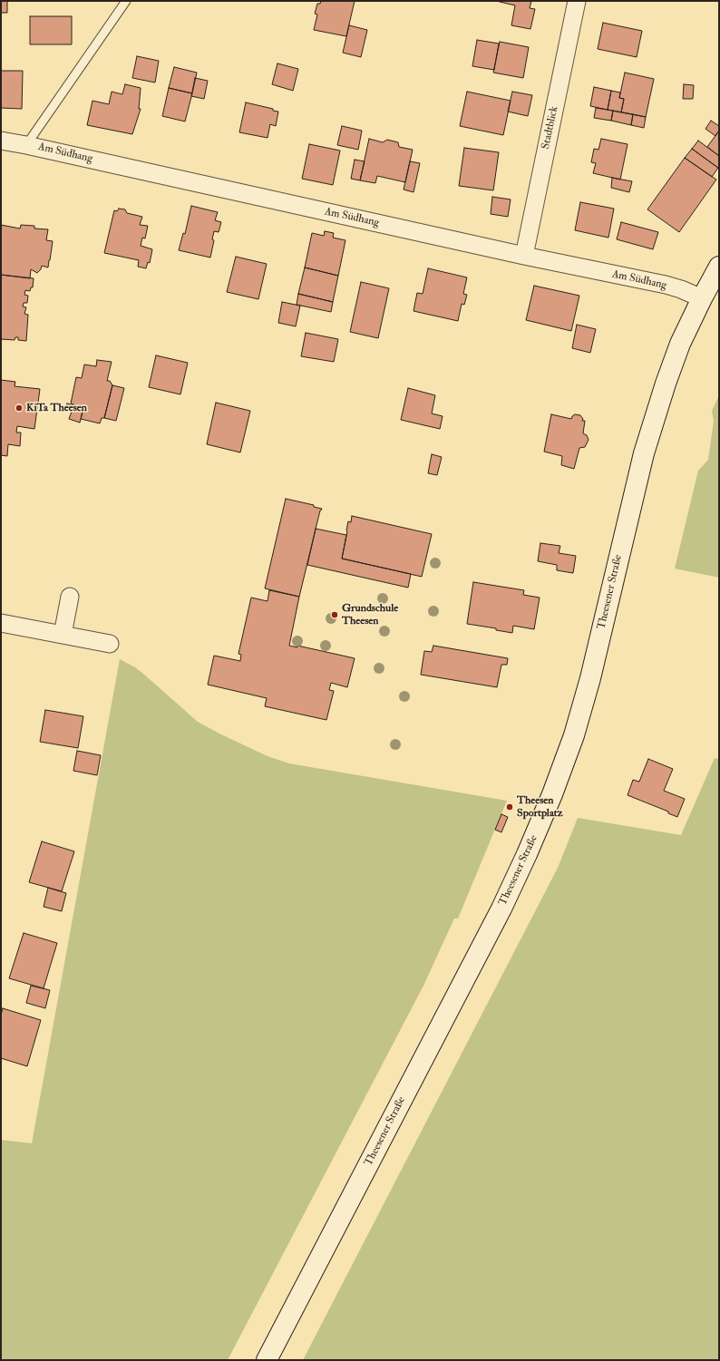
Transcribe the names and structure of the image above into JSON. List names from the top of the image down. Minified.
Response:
{"streets":{"street":["Stadtblick","Am Südhang","Theesener Straße"]},"crossings":[["Stadtblick","Am Südhang"],["Am Südhang","Theesener Straße"]],"places":["KiTa Theesen","Grundschule Theesen","Theesen Sportplatz"]}
